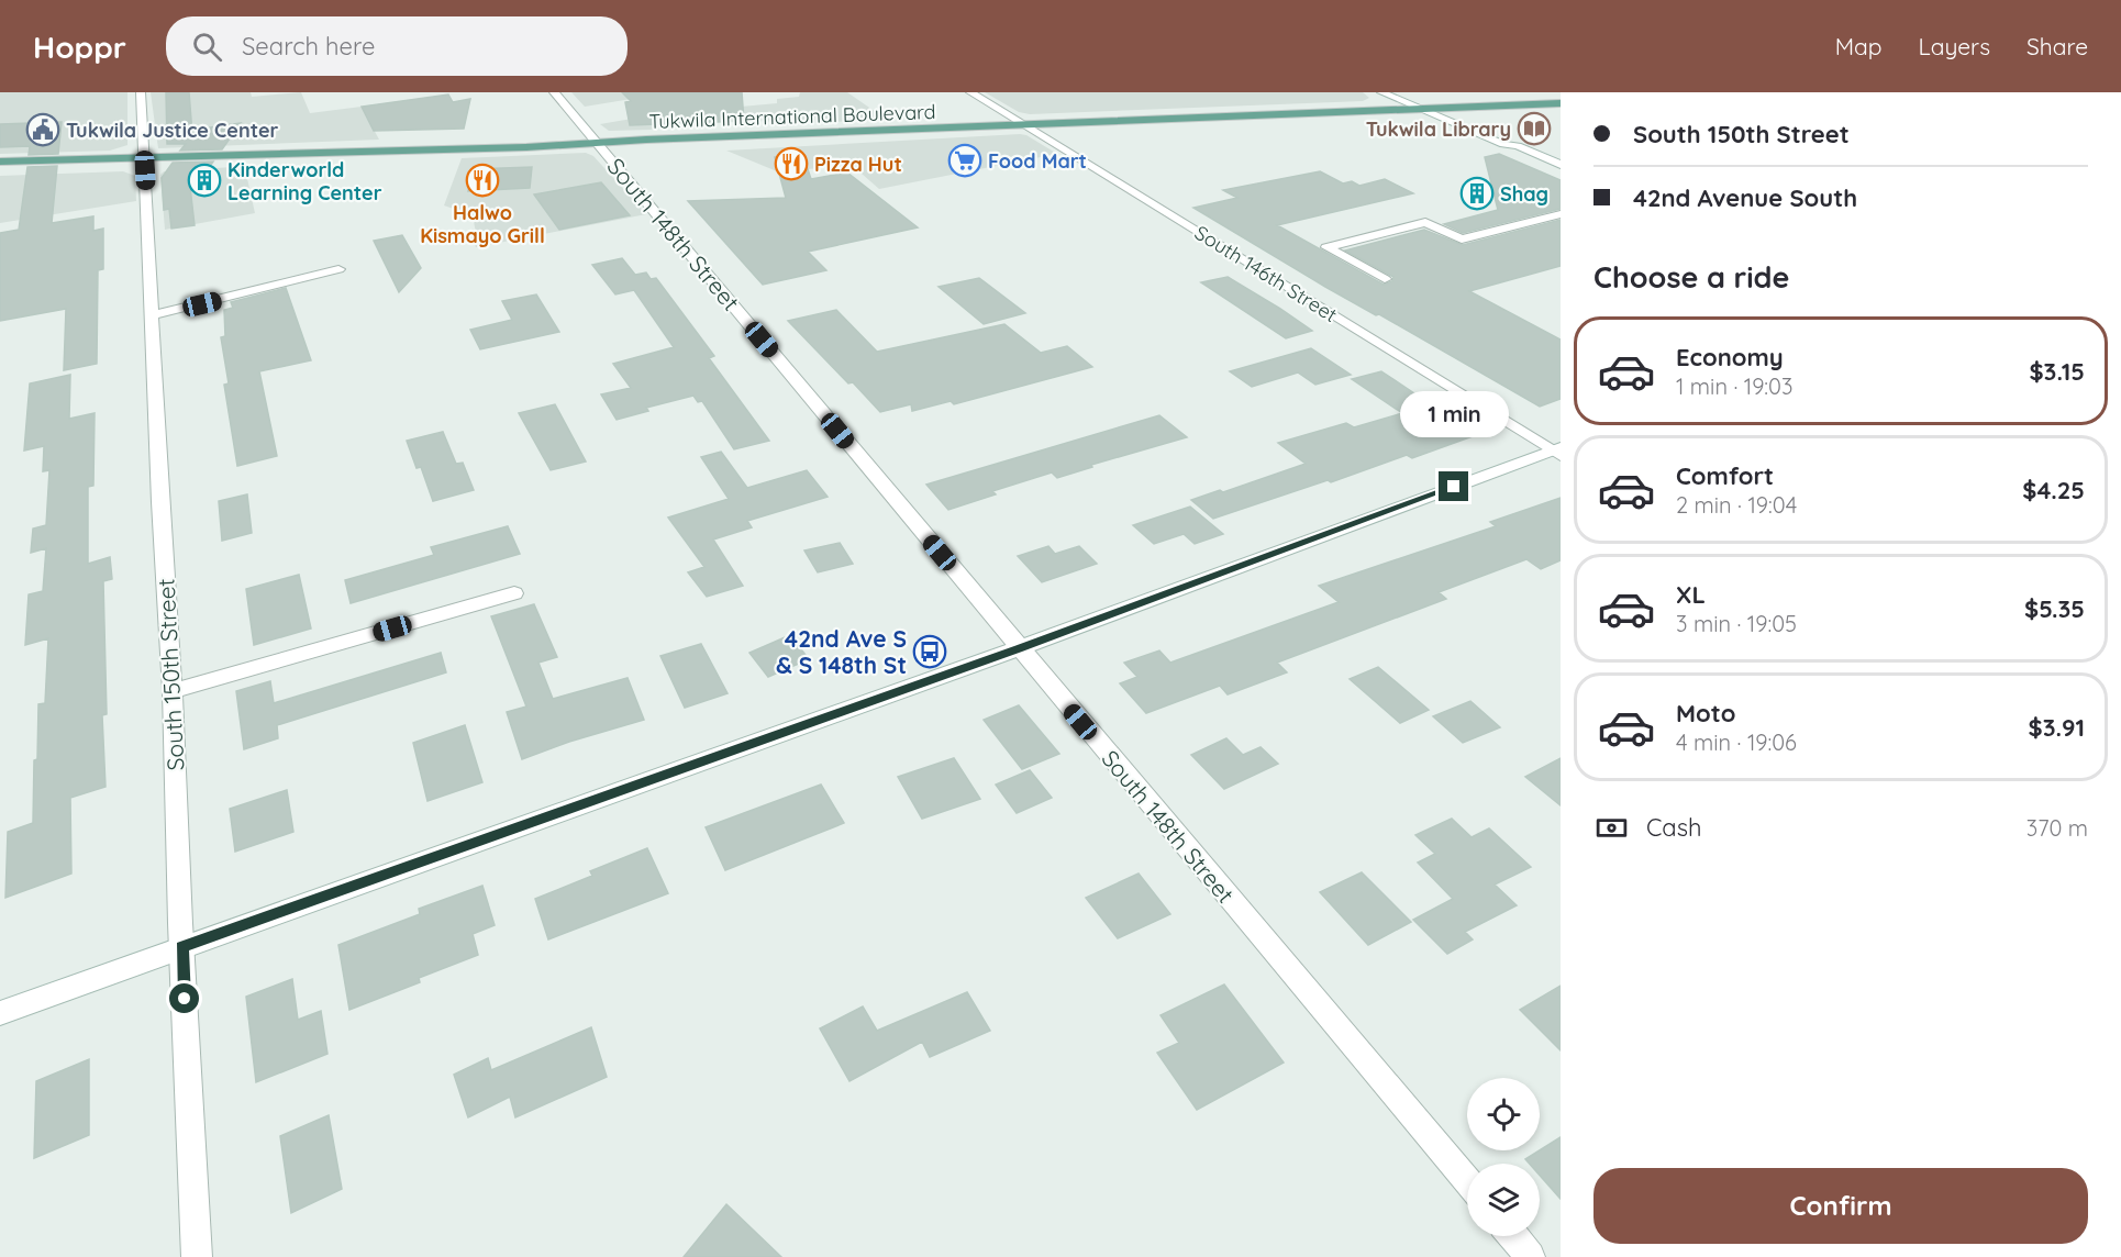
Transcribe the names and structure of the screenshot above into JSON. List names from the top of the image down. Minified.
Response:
{"streets":{"main road":["Tukwila International Boulevard"],"street":["South 148th Street","South 146th Street","South 150th Street"]},"crossings":[["Tukwila International Boulevard","South 148th Street"],["Tukwila International Boulevard","South 146th Street"],["Tukwila International Boulevard","South 150th Street"]],"places":{"library":["Tukwila Library"],"public building":["Tukwila Justice Center"],"supermarket":["Food Mart"],"restaurant":["Pizza Hut","Halwo Kismayo Grill"],"building":["Kinderworld Learning Center","Shag"],"bus stop":["42nd Ave S & S 148th St"]},"page":{"header":"Hoppr","search":"Search here","nav":["Map","Layers","Share"],"banner":["South 150th Street","42nd Avenue South"],"heading":"Choose a ride","list":[{"name":"Economy","note":"1 min · 19:03","value":"$3.15"},{"name":"Comfort","note":"2 min · 19:04","value":"$4.25"},{"name":"XL","note":"3 min · 19:05","value":"$5.35"},{"name":"Moto","note":"4 min · 19:06","value":"$3.91"}],"bubble":"1 min","pay":["Cash","370 m"],"buttons":"Confirm"}}
